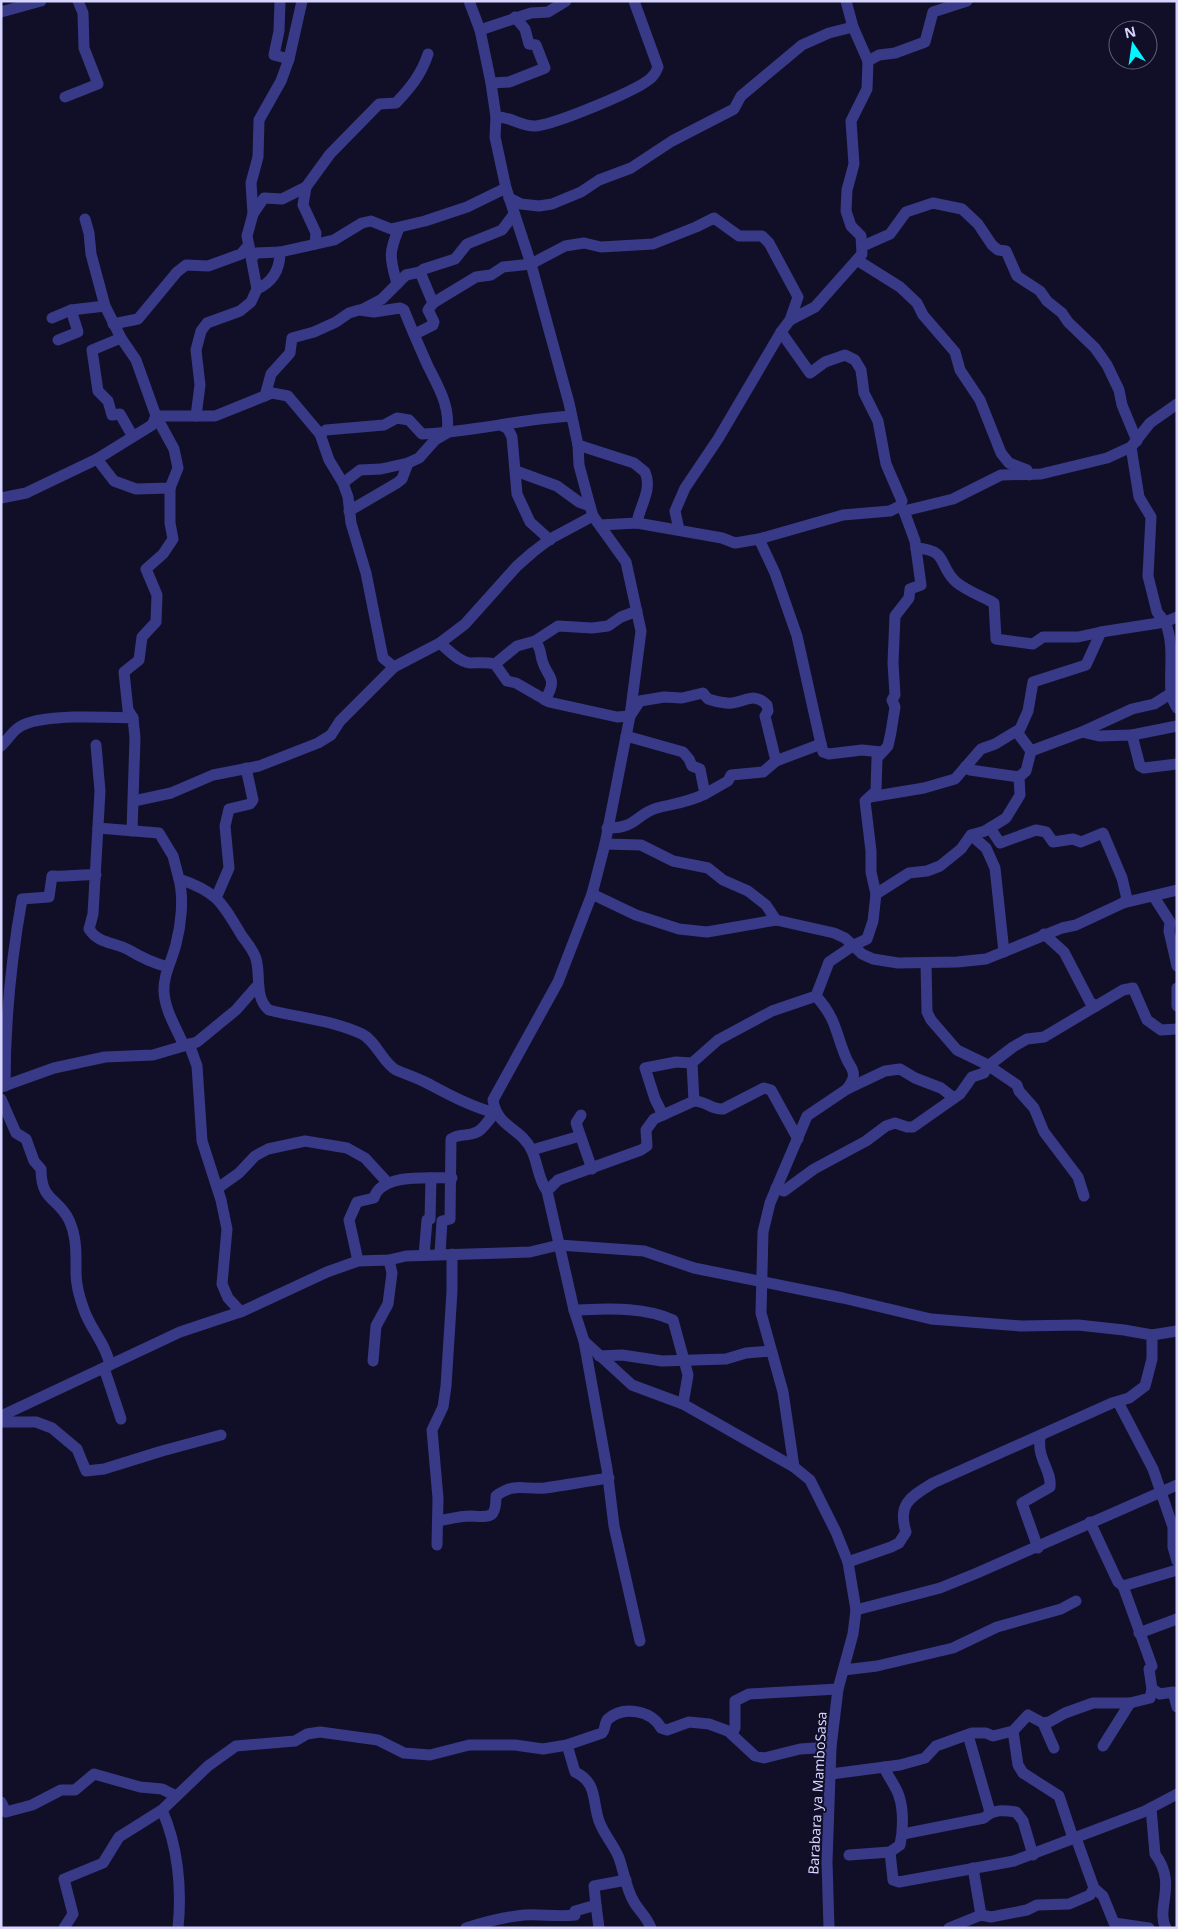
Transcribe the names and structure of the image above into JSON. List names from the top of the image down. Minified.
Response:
{"streets":{"street":["Barabara ya MamboSasa"]},"north":"top"}
